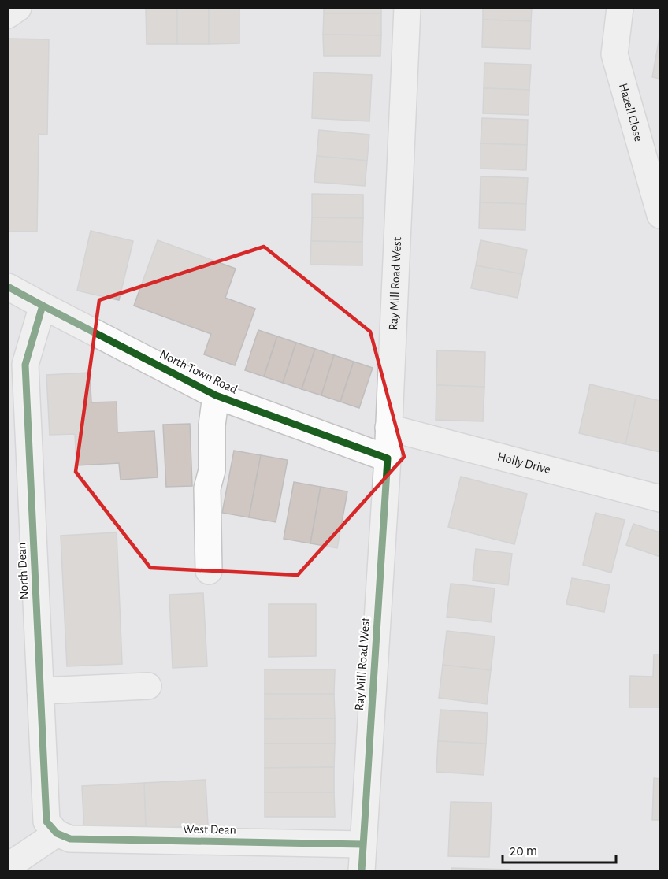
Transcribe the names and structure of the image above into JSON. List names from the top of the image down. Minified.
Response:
{"streets":{"street":["Hazell Close","Ray Mill Road West","North Town Road","Holly Drive","North Dean","West Dean"]},"crossings":[["Ray Mill Road West","North Town Road"],["Ray Mill Road West","Holly Drive"],["Ray Mill Road West","West Dean"],["North Town Road","North Dean"],["North Dean","West Dean"]],"scale_bar":"20 m"}
